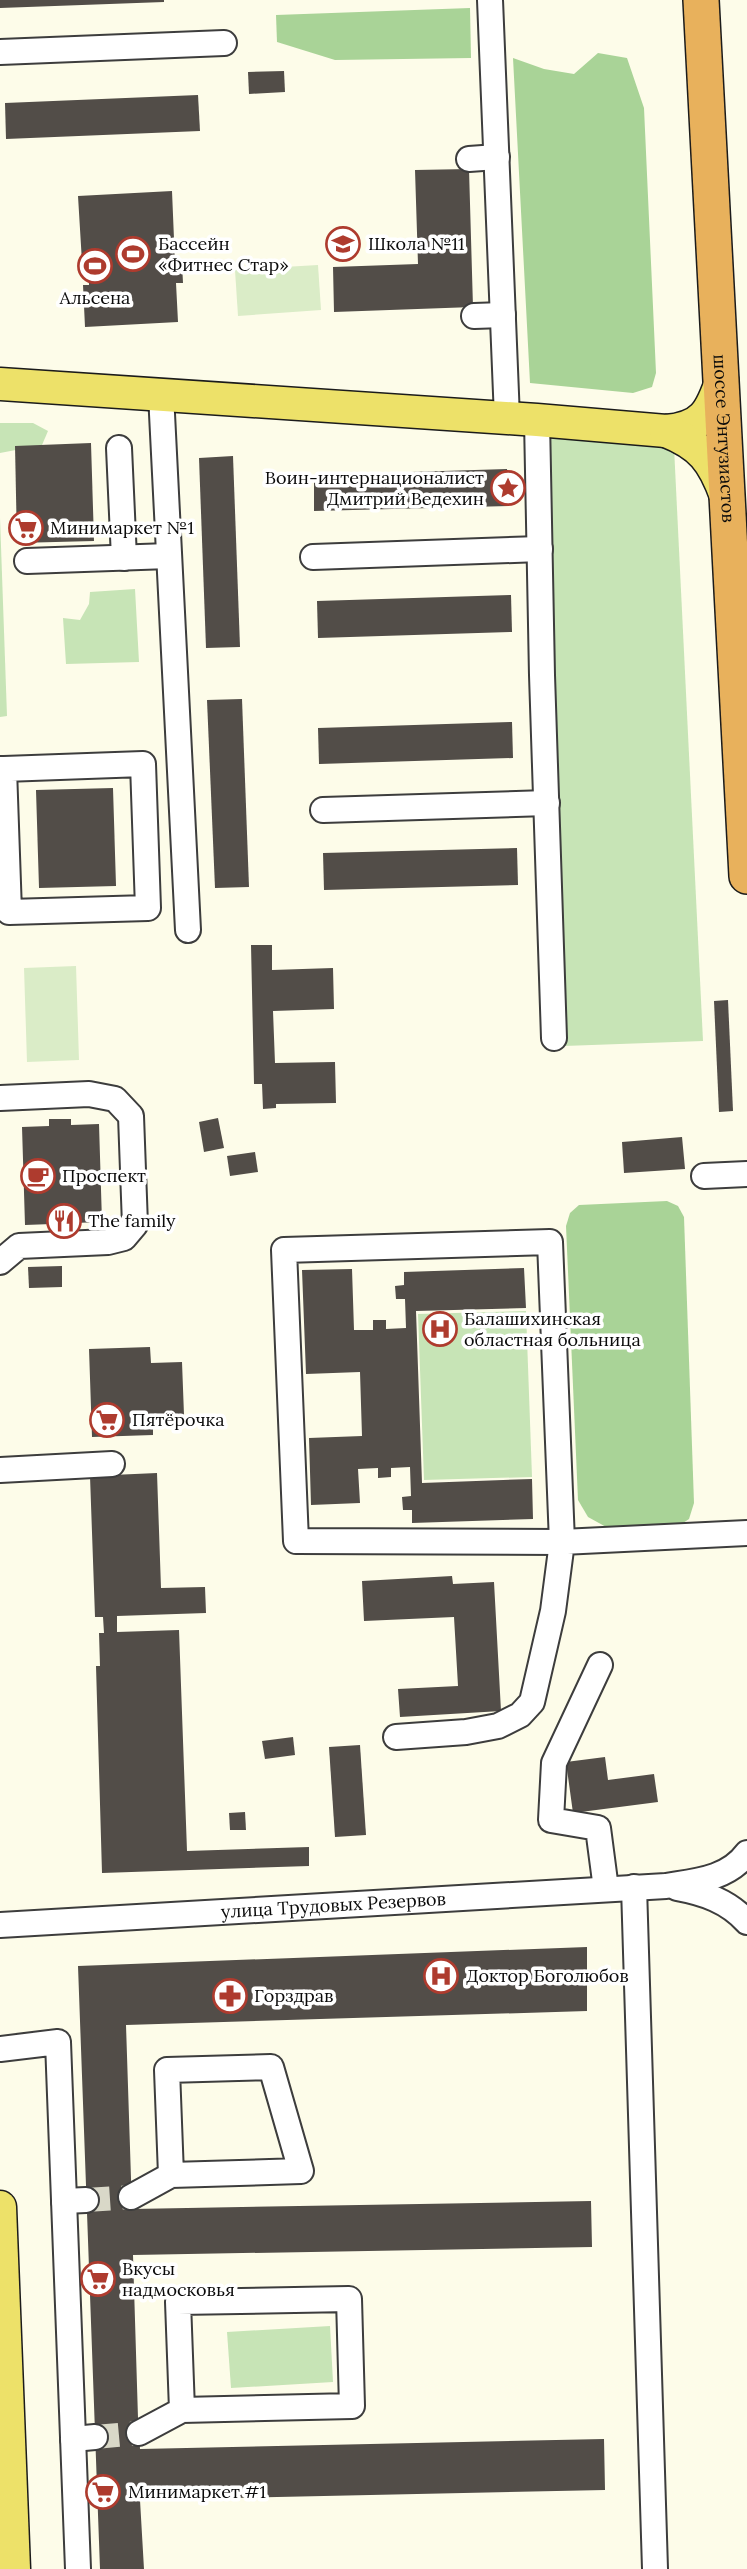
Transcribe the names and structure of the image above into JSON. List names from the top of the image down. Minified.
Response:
{"streets":{"highway":["шоссе Энтузиастов"],"street":["улица Трудовых Резервов"]},"places":{"school or university":["Школа №11"],"sports":["Бассейн «Фитнес Стар»","Альсена"],"place":["Воин-интернационалист Дмитрий Ведехин"],"supermarket":["Минимаркет №1","Пятёрочка","Вкусы надмосковья","Минимаркет #1"],"cafe":["Проспект"],"restaurant":["The family"],"hospital":["Балашихинская областная больница","Доктор Боголюбов"],"pharmacy":["Горздрав"]}}
